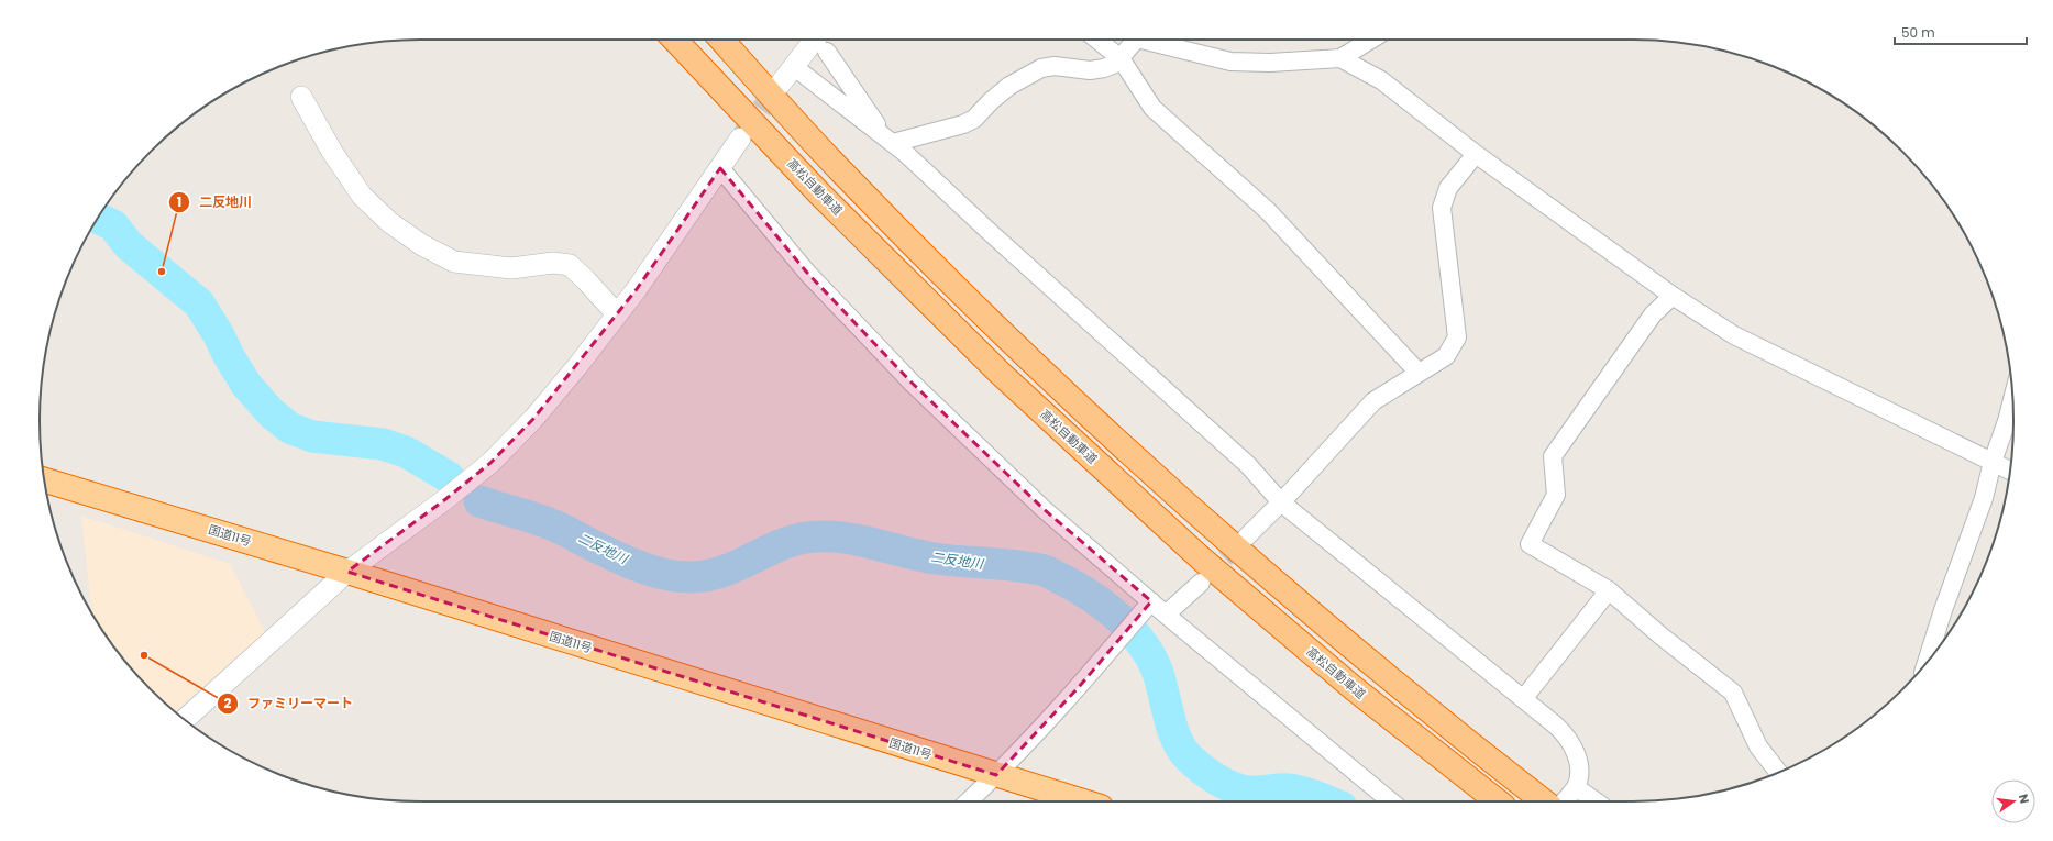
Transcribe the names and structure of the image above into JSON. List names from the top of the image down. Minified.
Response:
{"streets":{"highway":["高松自動車道","国道11号"]},"water":["二反地川"],"places":["二反地川","ファミリーマート"],"scale_bar":"50 m","north":"right"}
